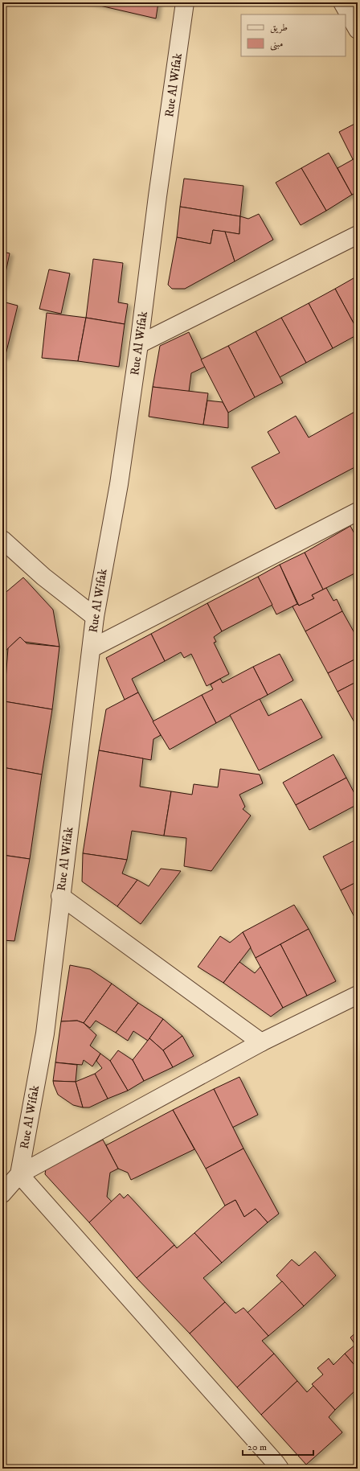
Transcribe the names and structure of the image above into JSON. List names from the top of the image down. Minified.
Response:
{"streets":{"street":["Rue Al Wifak"]},"legend":["طريق","مبنى"],"scale_bar":"20 m"}
